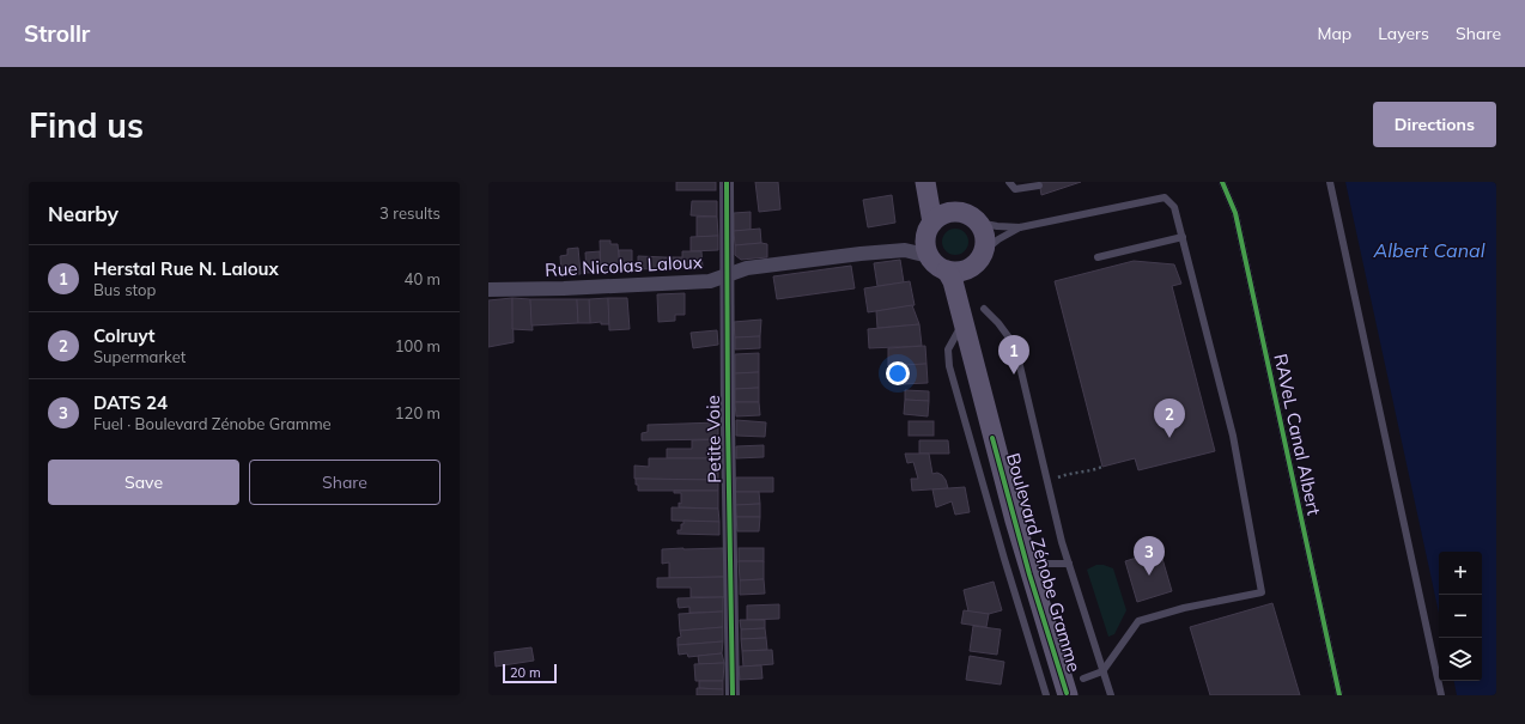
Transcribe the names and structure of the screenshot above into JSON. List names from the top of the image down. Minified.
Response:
{"streets":{"main road":["Boulevard Zénobe Gramme"],"street":["Rue Nicolas Laloux","Petite Voie"],"lane":["RAVeL Canal Albert"]},"crossings":[["Rue Nicolas Laloux","Petite Voie"],["Rue Nicolas Laloux","Boulevard Zénobe Gramme"]],"water":["Albert Canal"],"scale_bar":"20 m","page":{"header":"Strollr","nav":["Map","Layers","Share"],"buttons":["Directions",["Save","Share"]],"title":"Find us","heading":["Nearby","3 results"],"list":[{"mark":"1","name":"Herstal Rue N. Laloux","note":"Bus stop","value":"40 m"},{"mark":"2","name":"Colruyt","note":"Supermarket","value":"100 m"},{"mark":"3","name":"DATS 24","note":"Fuel · Boulevard Zénobe Gramme","value":"120 m"}],"pins":["1","2","3"],"map_buttons":["+","−"],"scale":"20 m"}}
